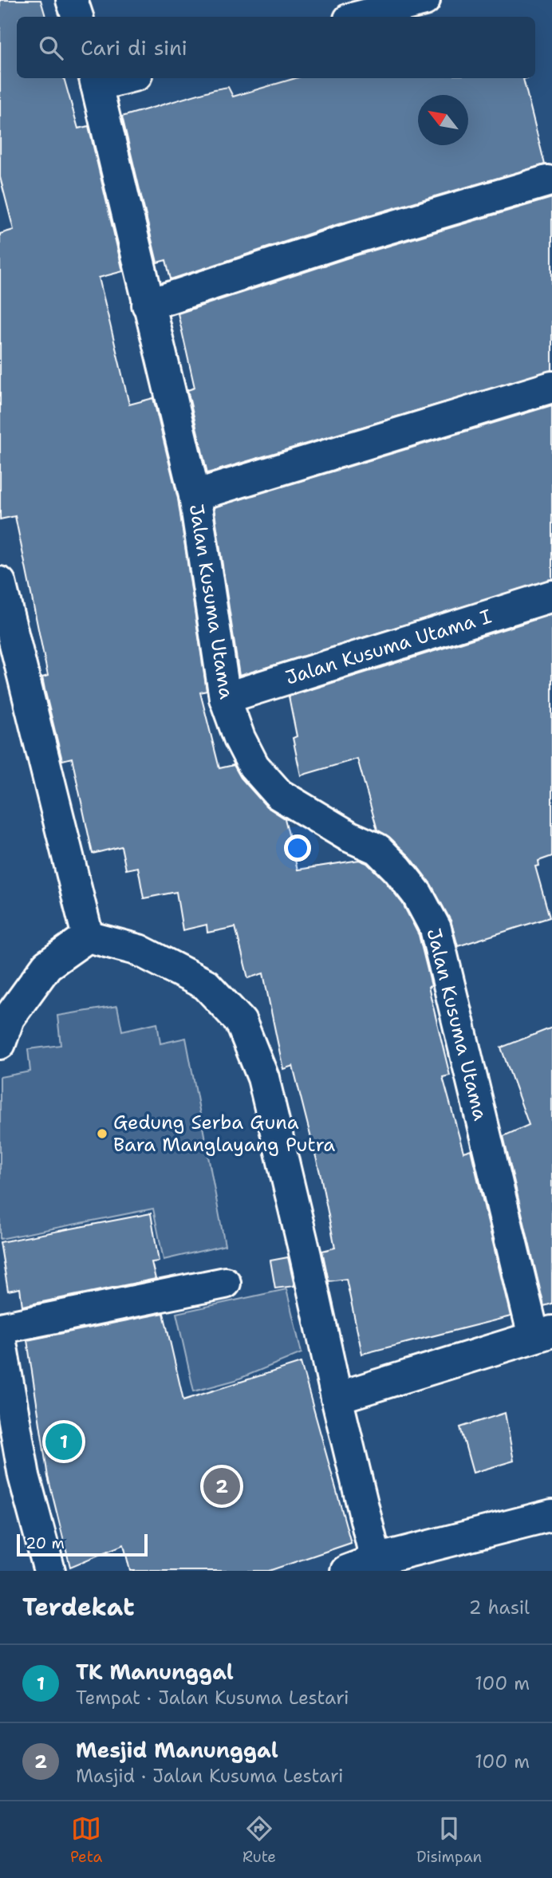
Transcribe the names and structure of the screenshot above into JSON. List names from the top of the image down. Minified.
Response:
{"streets":{"street":["Jalan Kusuma Utama","Jalan Kusuma Utama I"]},"crossings":[["Jalan Kusuma Utama","Jalan Kusuma Utama I"]],"places":["Gedung Serba Guna Bara Manglayang Putra"],"scale_bar":"20 m","north":"top left","page":{"search":"Cari di sini","pins":["1","2"],"scale":"20 m","heading":["Terdekat","2 hasil"],"list":[{"mark":"1","name":"TK Manunggal","note":"Tempat · Jalan Kusuma Lestari","value":"100 m"},{"mark":"2","name":"Mesjid Manunggal","note":"Masjid · Jalan Kusuma Lestari","value":"100 m"}],"nav":["Peta","Rute","Disimpan"]}}
